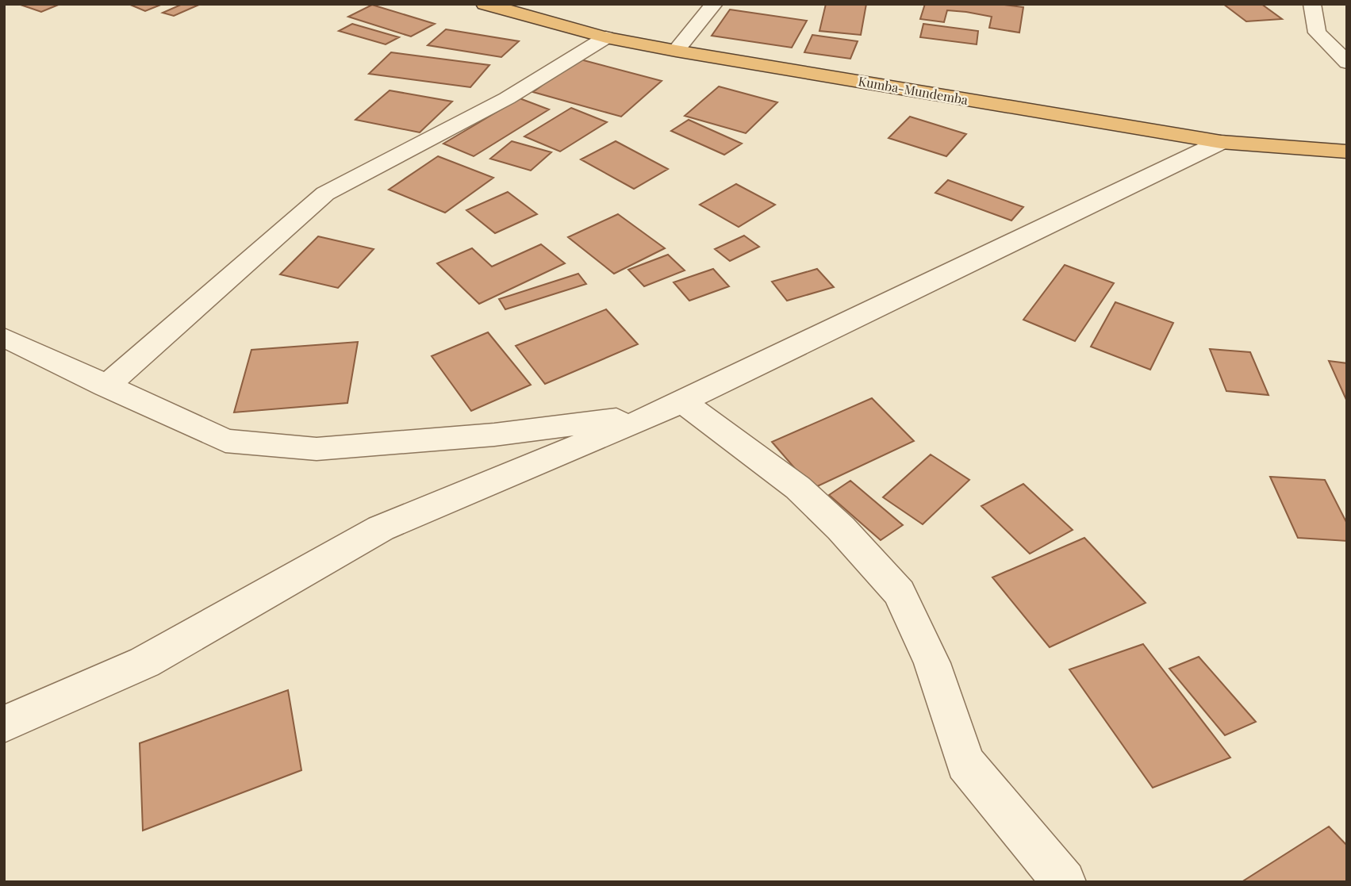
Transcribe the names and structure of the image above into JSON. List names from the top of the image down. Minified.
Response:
{"streets":{"highway":["Kumba-Mundemba"]}}
